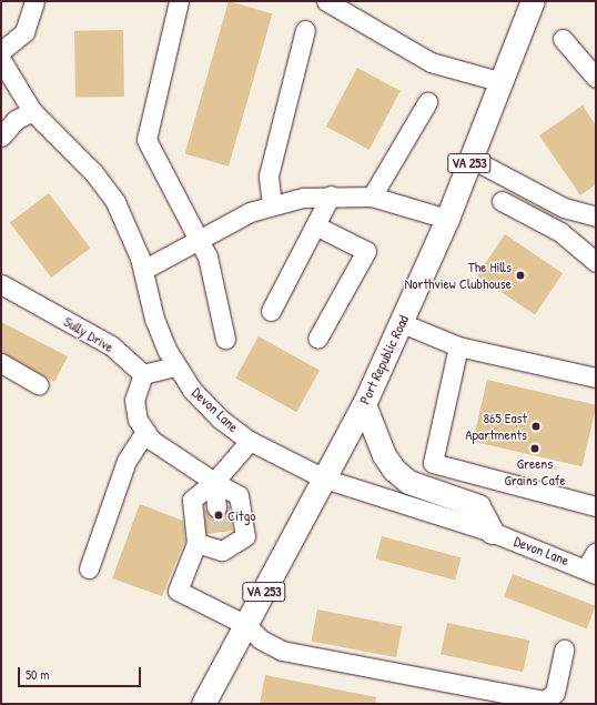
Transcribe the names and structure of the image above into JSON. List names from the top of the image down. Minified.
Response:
{"streets":{"main road":["VA 253","Port Republic Road"],"street":["Sully Drive","Devon Lane"]},"crossings":[["Port Republic Road","Devon Lane"]],"places":["The Hills Northview Clubhouse","865 East Apartments","Greens Grains Cafe","Citgo"],"scale_bar":"50 m"}
